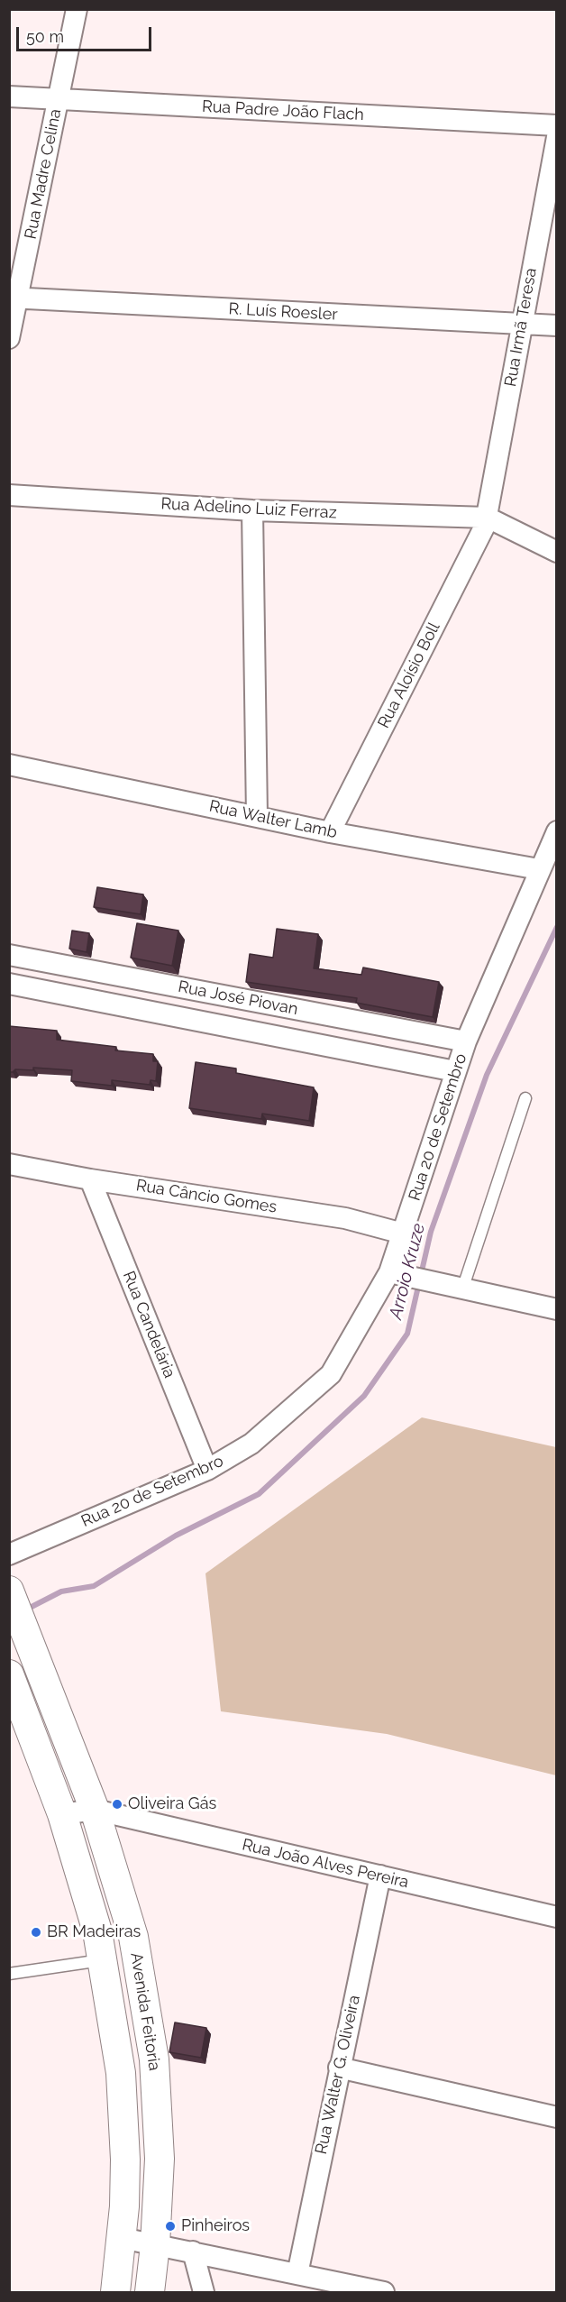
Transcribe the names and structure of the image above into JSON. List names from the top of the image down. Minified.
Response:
{"streets":{"main road":["Avenida Feitoria"],"street":["Rua Padre João Flach","Rua Madre Celina","R. Luís Roesler","Rua Irmã Teresa","Rua Adelino Luiz Ferraz","Rua Aloísio Boll","Rua Walter Lamb","Rua José Piovan","Rua 20 de Setembro","Rua Câncio Gomes","Rua Candelária","Rua João Alves Pereira","Rua Walter G. Oliveira"]},"crossings":[["Rua Padre João Flach","Rua Madre Celina"],["Rua Madre Celina","R. Luís Roesler"],["R. Luís Roesler","Rua Irmã Teresa"],["Rua Irmã Teresa","Rua Adelino Luiz Ferraz"],["Rua Irmã Teresa","Rua Aloísio Boll"],["Rua Adelino Luiz Ferraz","Rua Aloísio Boll"],["Rua Aloísio Boll","Rua Walter Lamb"],["Rua Walter Lamb","Rua 20 de Setembro"],["Rua José Piovan","Rua 20 de Setembro"],["Rua 20 de Setembro","Rua Câncio Gomes"],["Rua 20 de Setembro","Rua Candelária"],["Rua Câncio Gomes","Rua Candelária"],["Rua João Alves Pereira","Avenida Feitoria"],["Rua João Alves Pereira","Rua Walter G. Oliveira"]],"water":["Arroio Kruze"],"places":["Oliveira Gás","BR Madeiras","Pinheiros"],"scale_bar":"50 m"}
